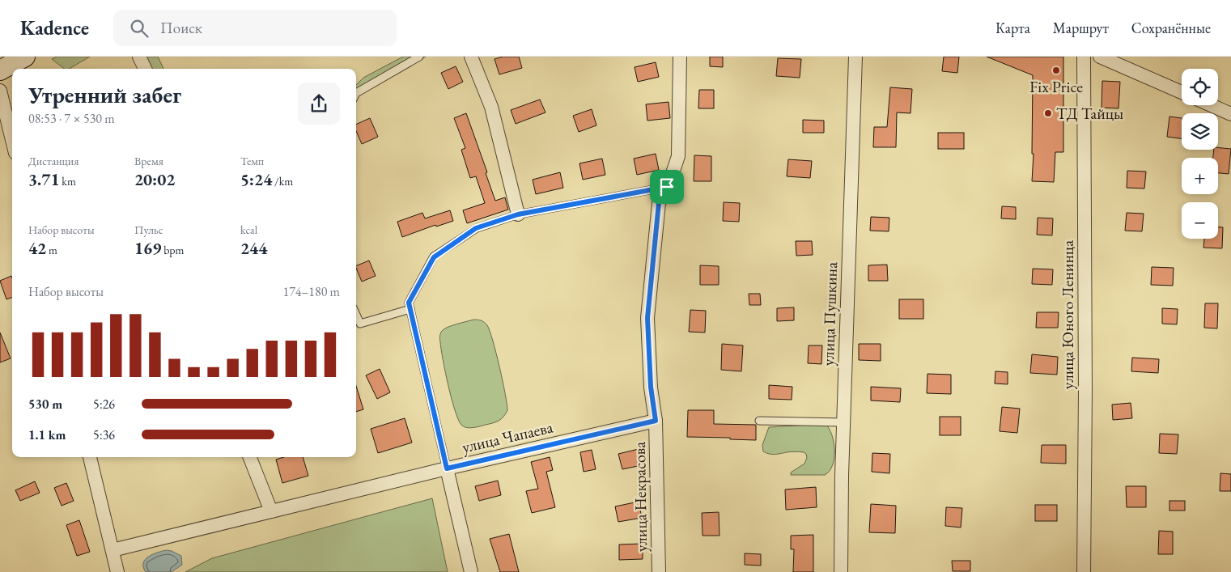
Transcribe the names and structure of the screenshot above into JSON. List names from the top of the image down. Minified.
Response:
{"streets":{"street":["улица Пушкина","улица Юного Ленинца","улица Чапаева","улица Некрасова"]},"crossings":[["улица Чапаева","улица Некрасова"]],"places":["Fix Price","ТД Тайцы"],"page":{"header":"Kadence","search":"Поиск","nav":["Карта","Маршрут","Сохранённые"],"map_buttons":["+","−"],"heading":["Утренний забег","08:53 · 7 × 530 m"],"stats":[["Дистанция","3.71 km"],["Время","20:02"],["Темп","5:24 /km"],["Набор высоты","42 m"],["Пульс","169 bpm"],["kcal","244"]],"chart":["Набор высоты","174–180 m"],"list":[{"name":"530 m","note":"5:26"},{"name":"1.1 km","note":"5:36"}]}}
